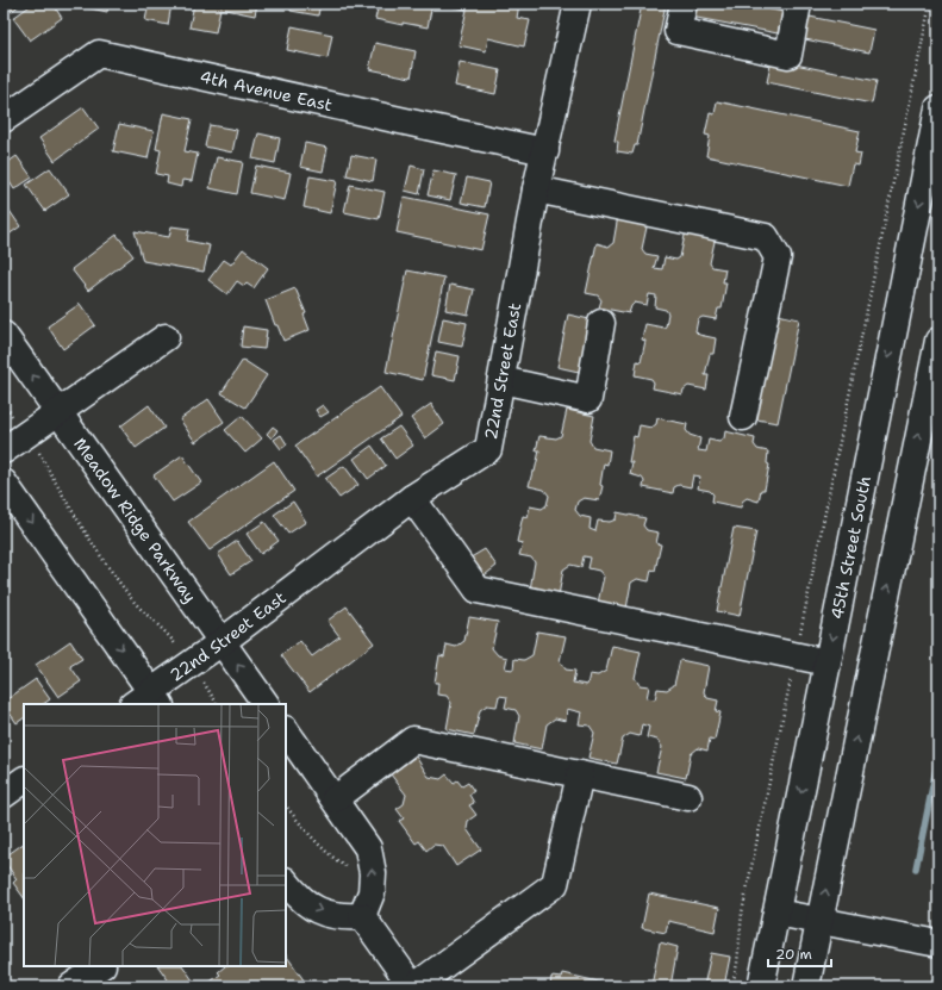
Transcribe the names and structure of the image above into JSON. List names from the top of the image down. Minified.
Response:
{"streets":{"street":["4th Avenue East","22nd Street East","Meadow Ridge Parkway","45th Street South"]},"crossings":[["4th Avenue East","22nd Street East"],["22nd Street East","Meadow Ridge Parkway"]],"one_way":["Meadow Ridge Parkway"],"scale_bar":"20 m"}
